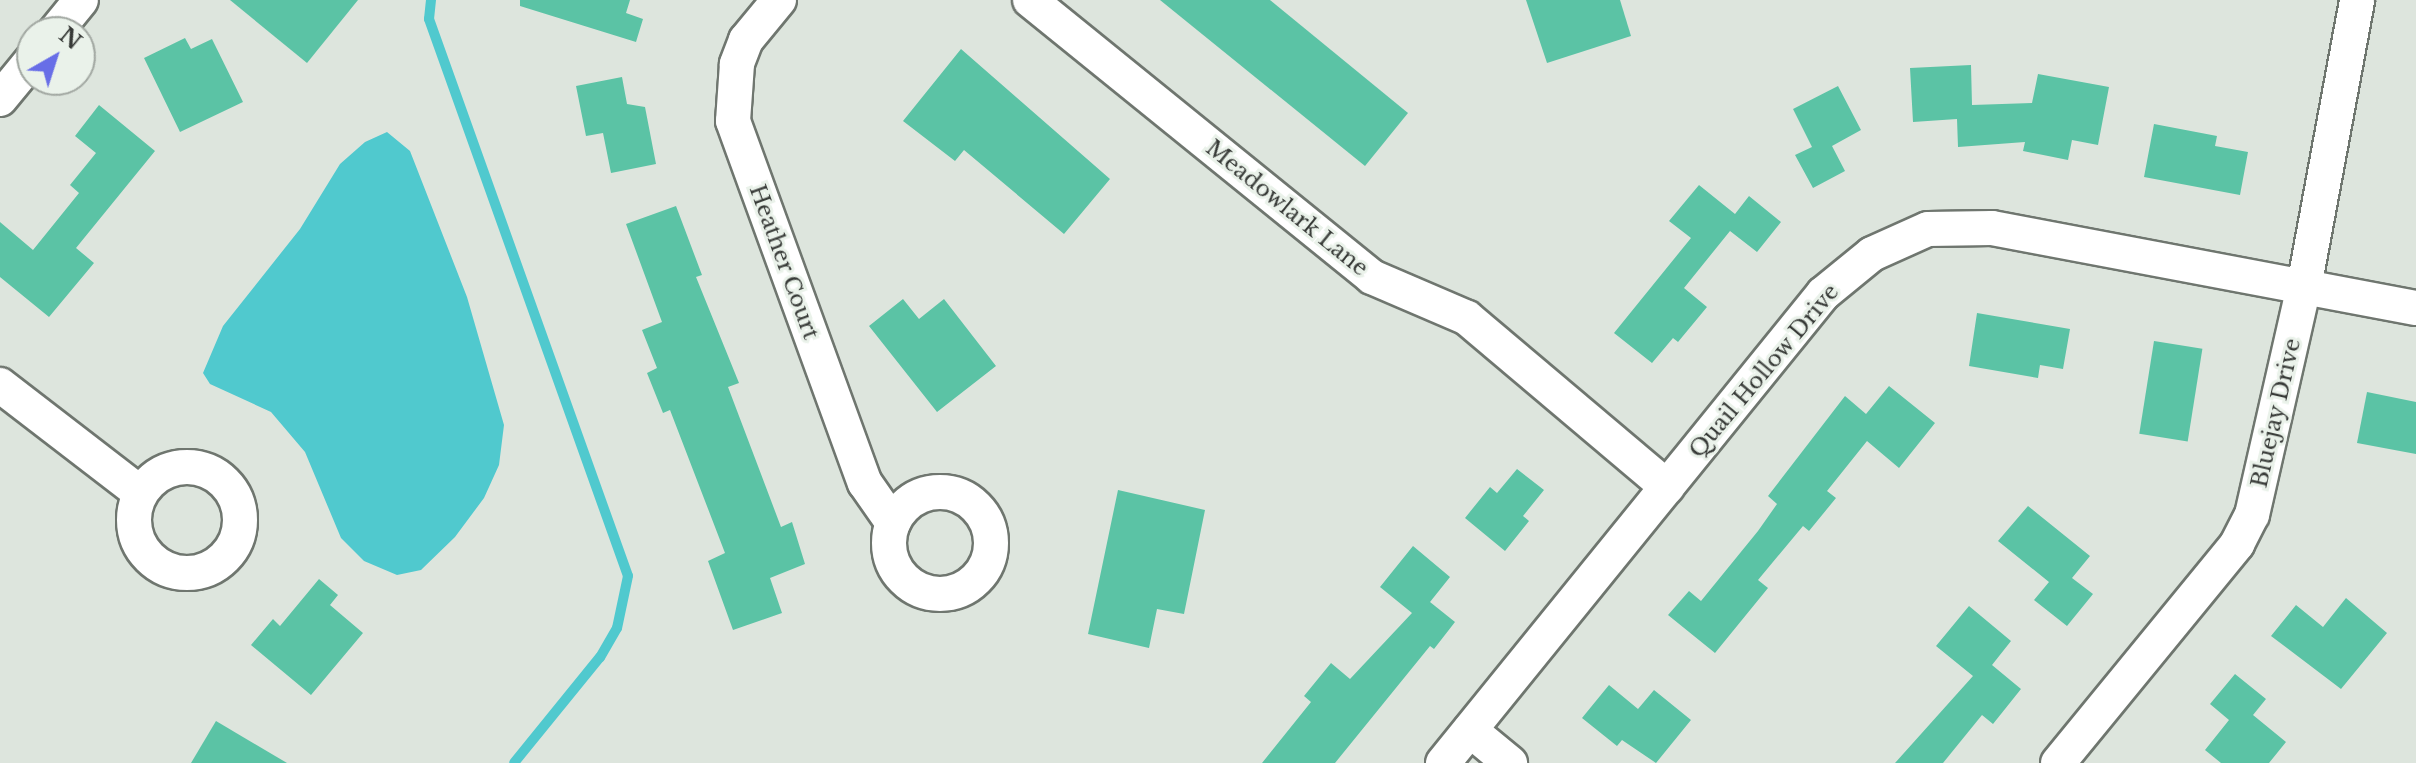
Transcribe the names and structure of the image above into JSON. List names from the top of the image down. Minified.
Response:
{"streets":{"street":["Meadowlark Lane","Heather Court","Quail Hollow Drive","Bluejay Drive"]},"crossings":[["Meadowlark Lane","Quail Hollow Drive"],["Quail Hollow Drive","Bluejay Drive"]],"north":"top right"}
